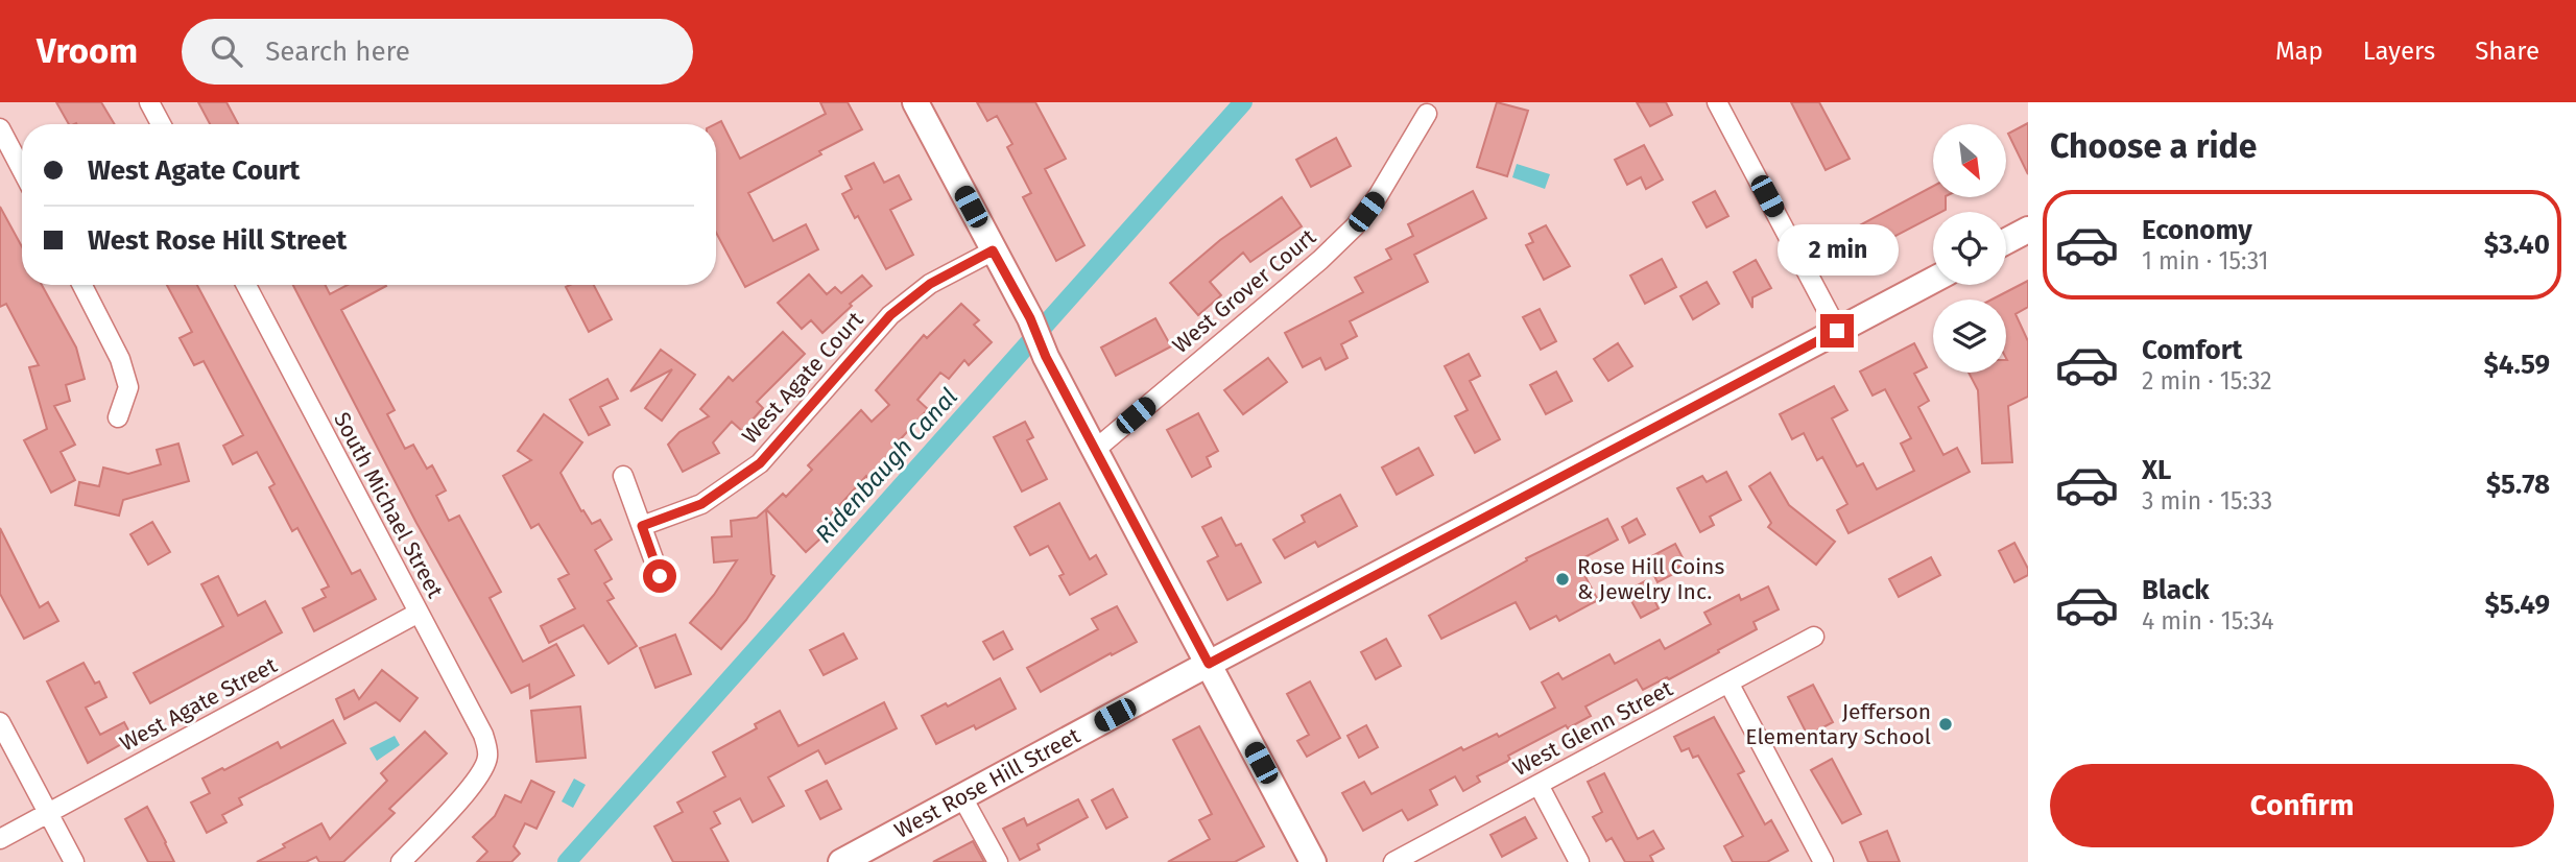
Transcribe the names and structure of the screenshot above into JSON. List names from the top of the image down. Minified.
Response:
{"streets":{"street":["West Grover Court","West Agate Court","South Michael Street","West Agate Street","West Glenn Street","West Rose Hill Street"]},"crossings":[["South Michael Street","West Agate Street"]],"water":["Ridenbaugh Canal"],"places":["Rose Hill Coins & Jewelry Inc.","Jefferson Elementary School"],"north":"bottom right","page":{"header":"Vroom","search":"Search here","nav":["Map","Layers","Share"],"heading":"Choose a ride","banner":["West Agate Court","West Rose Hill Street"],"list":[{"name":"Economy","note":"1 min · 15:31","value":"$3.40"},{"name":"Comfort","note":"2 min · 15:32","value":"$4.59"},{"name":"XL","note":"3 min · 15:33","value":"$5.78"},{"name":"Black","note":"4 min · 15:34","value":"$5.49"}],"bubble":"2 min","buttons":"Confirm"}}
